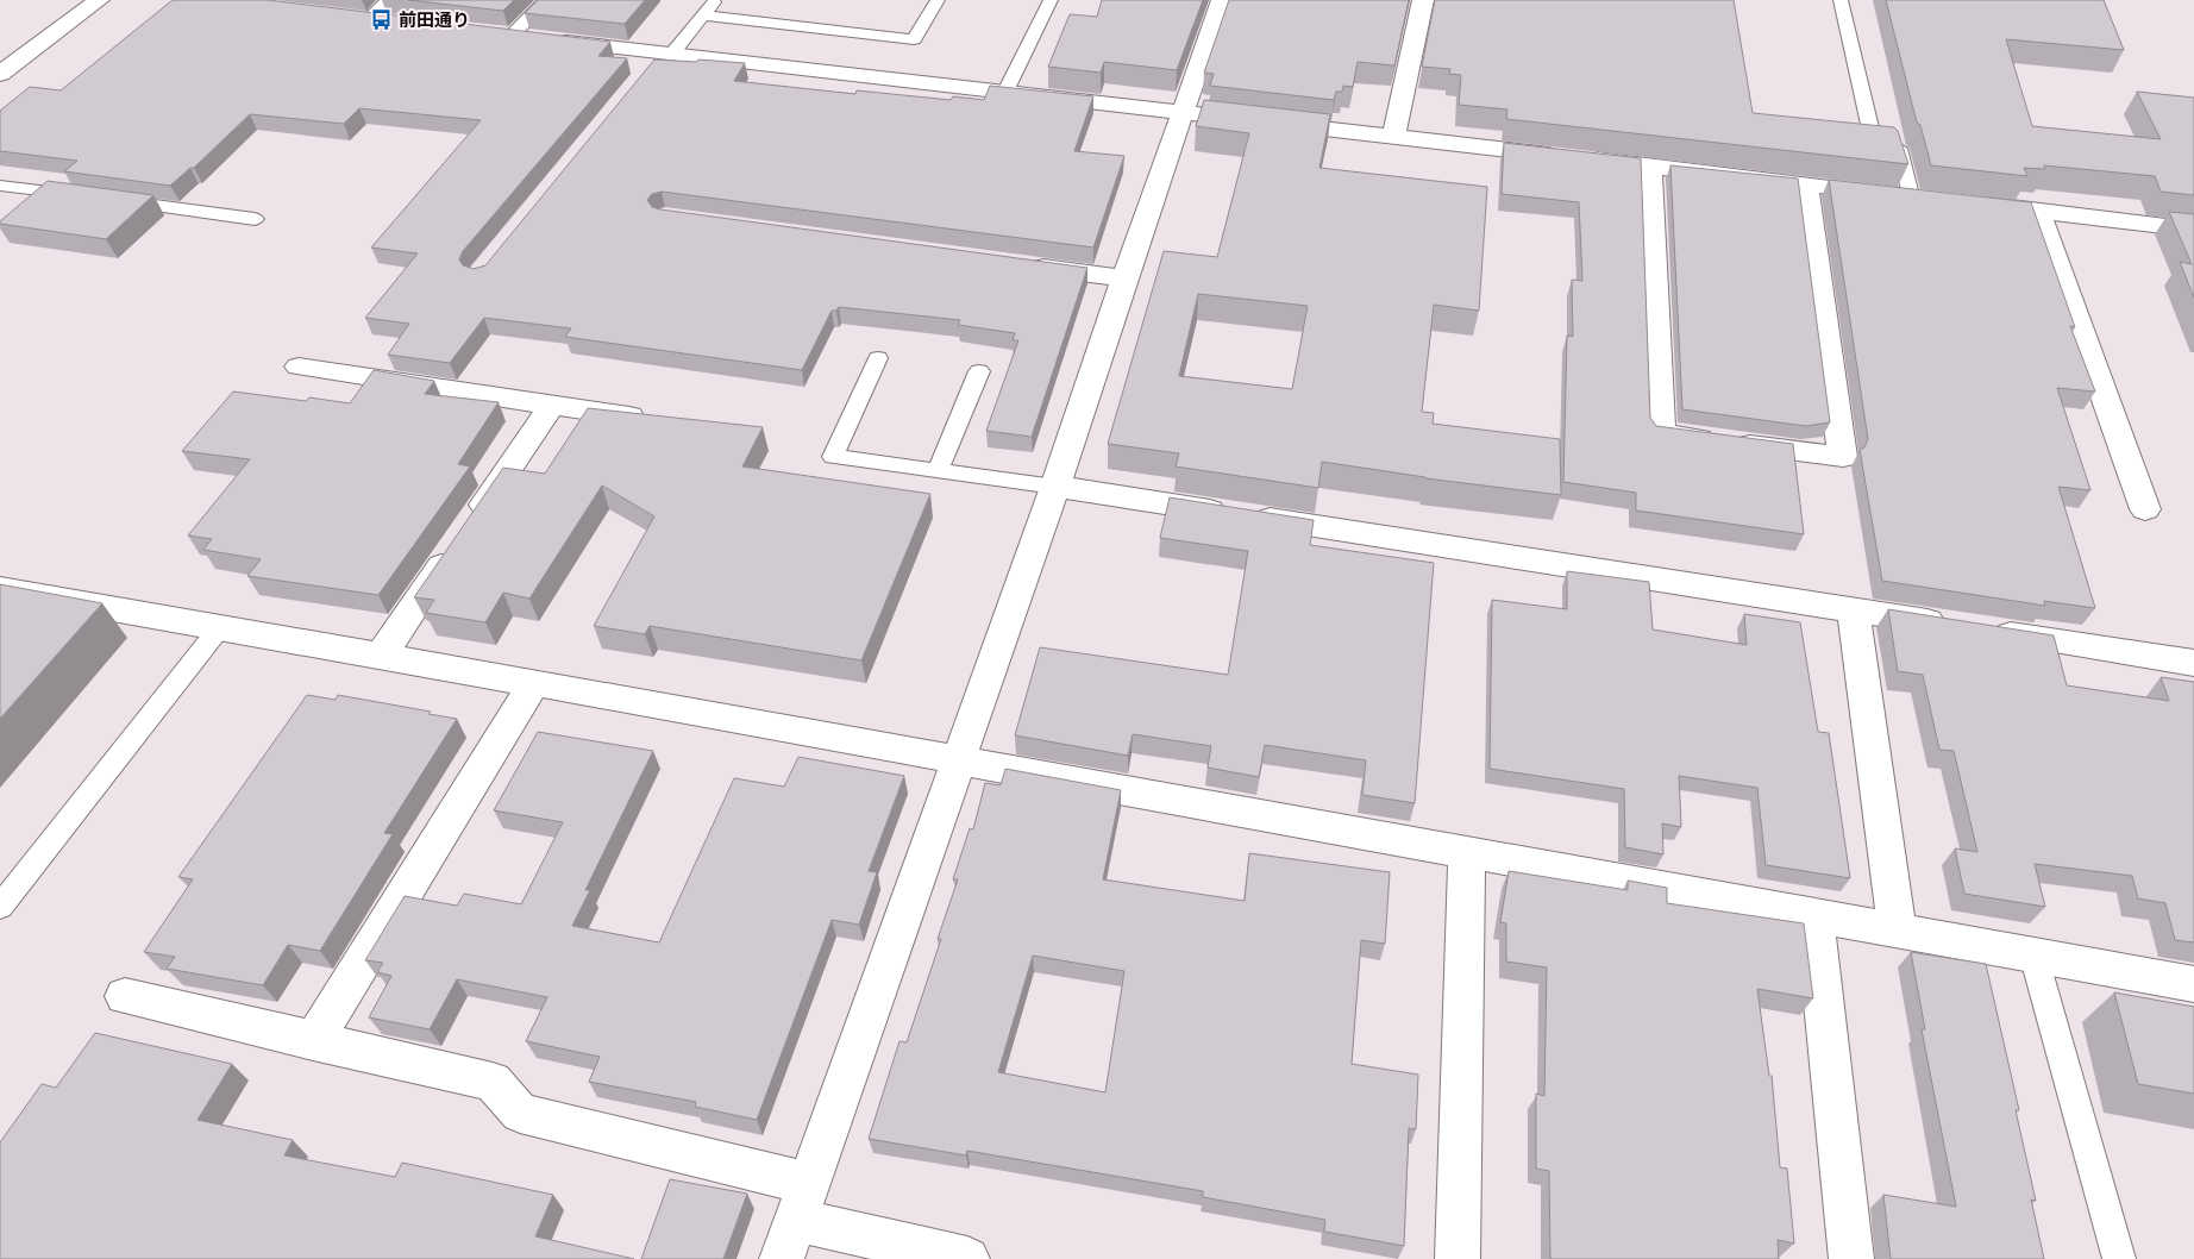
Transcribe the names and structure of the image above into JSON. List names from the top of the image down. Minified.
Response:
{"places":{"bus stop":["前田通り"]}}
